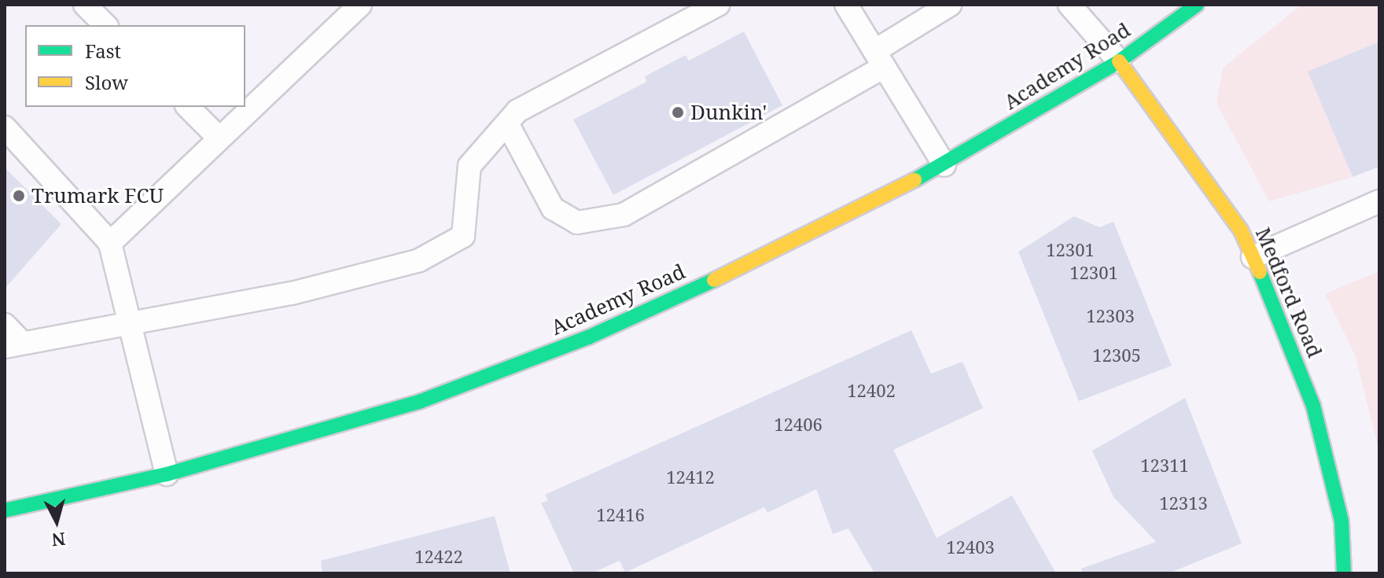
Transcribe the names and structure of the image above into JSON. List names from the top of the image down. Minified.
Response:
{"streets":{"main road":["Academy Road","Medford Road"]},"crossings":[["Academy Road","Medford Road"]],"places":["Dunkin'","Trumark FCU"],"house_numbers":["12301","12301","12303","12305","12402","12406","12311","12412","12313","12416","12403","12422"],"legend":["Fast","Slow"],"north":"bottom"}
